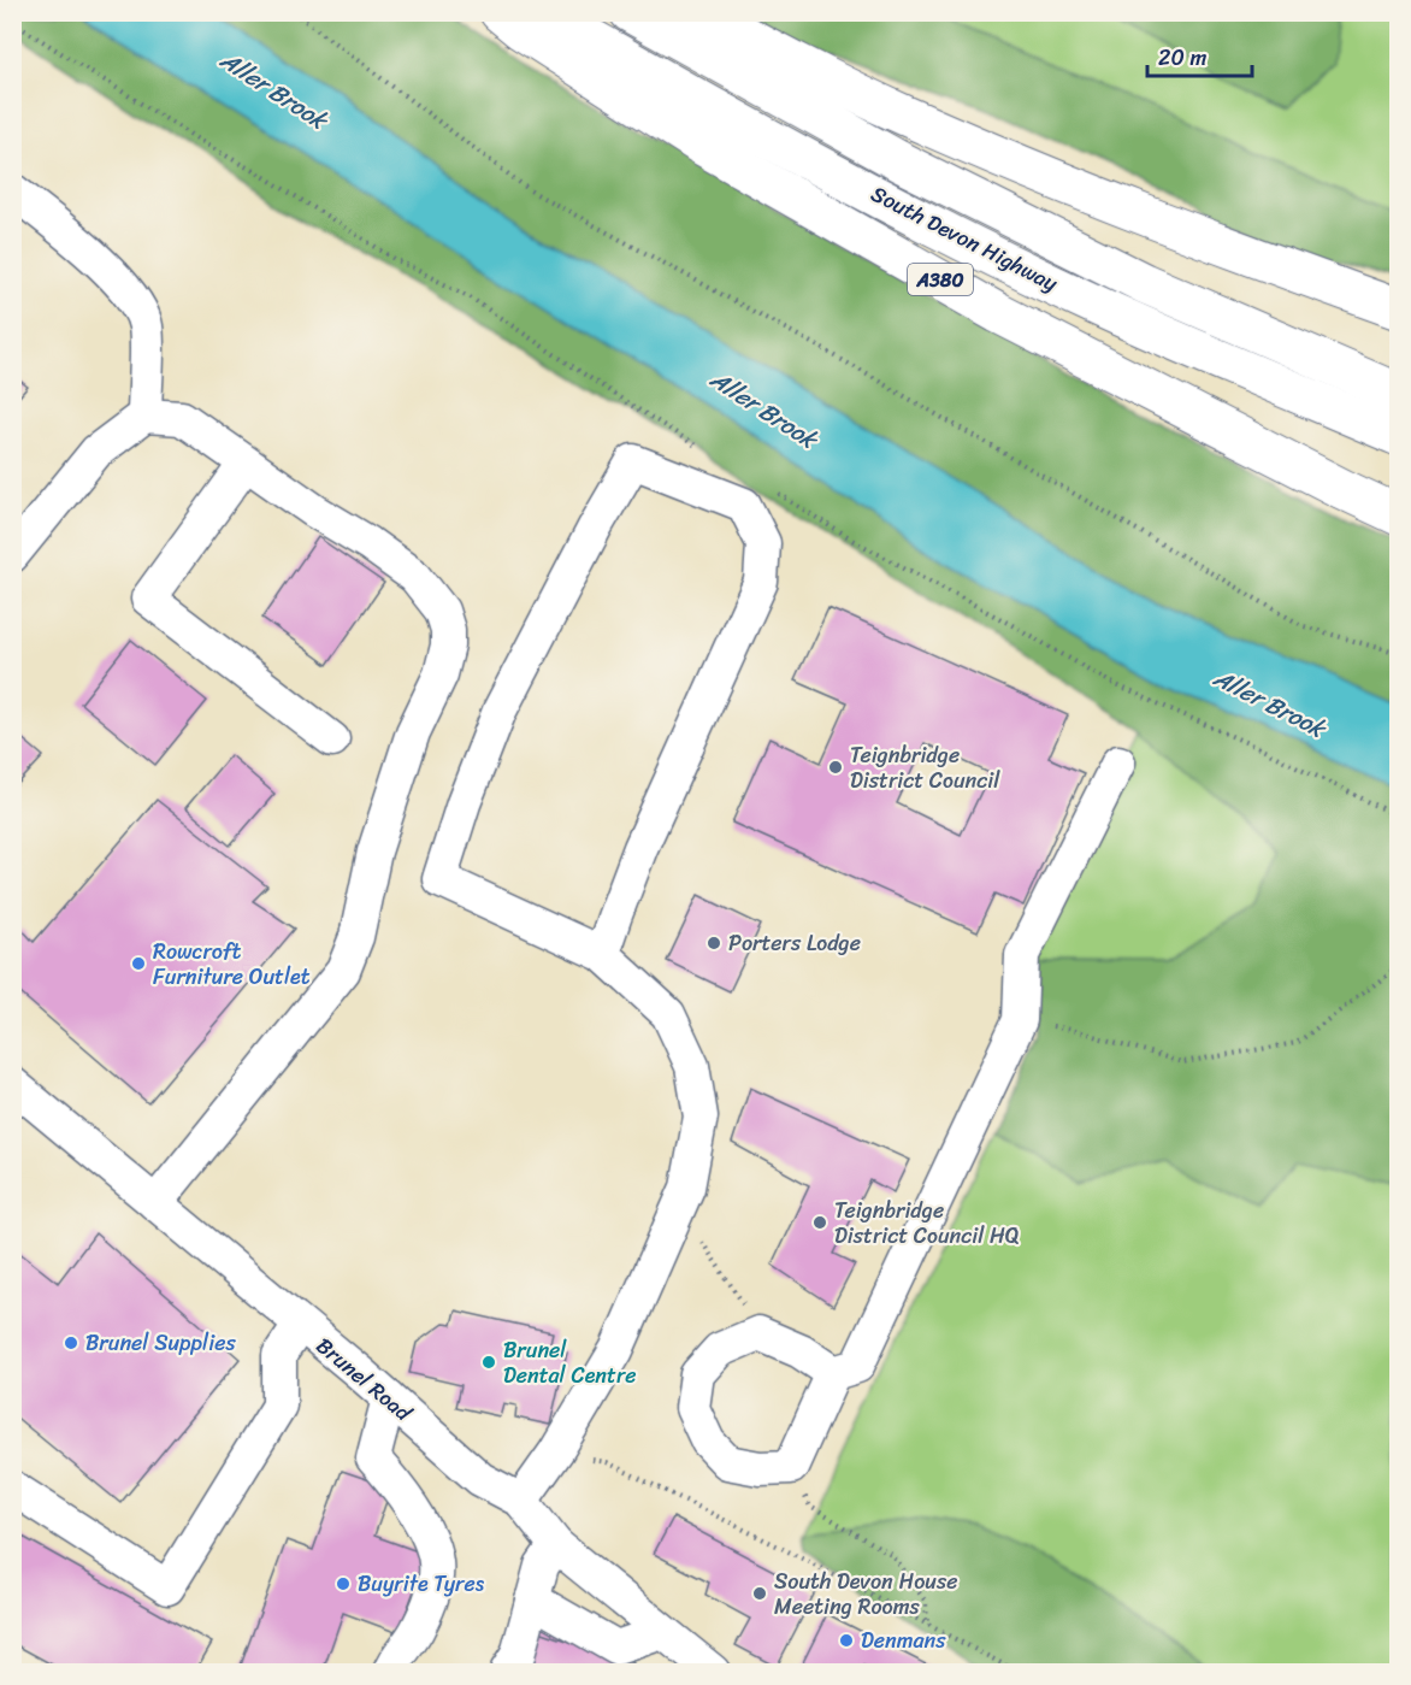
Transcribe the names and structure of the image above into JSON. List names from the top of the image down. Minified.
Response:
{"streets":{"highway":["South Devon Highway","A380"],"street":["Brunel Road"]},"water":["Aller Brook"],"places":["Teignbridge District Council","Porters Lodge","Rowcroft Furniture Outlet","Teignbridge District Council HQ","Brunel Supplies","Brunel Dental Centre","Buyrite Tyres","South Devon House Meeting Rooms","Denmans"],"scale_bar":"20 m"}
